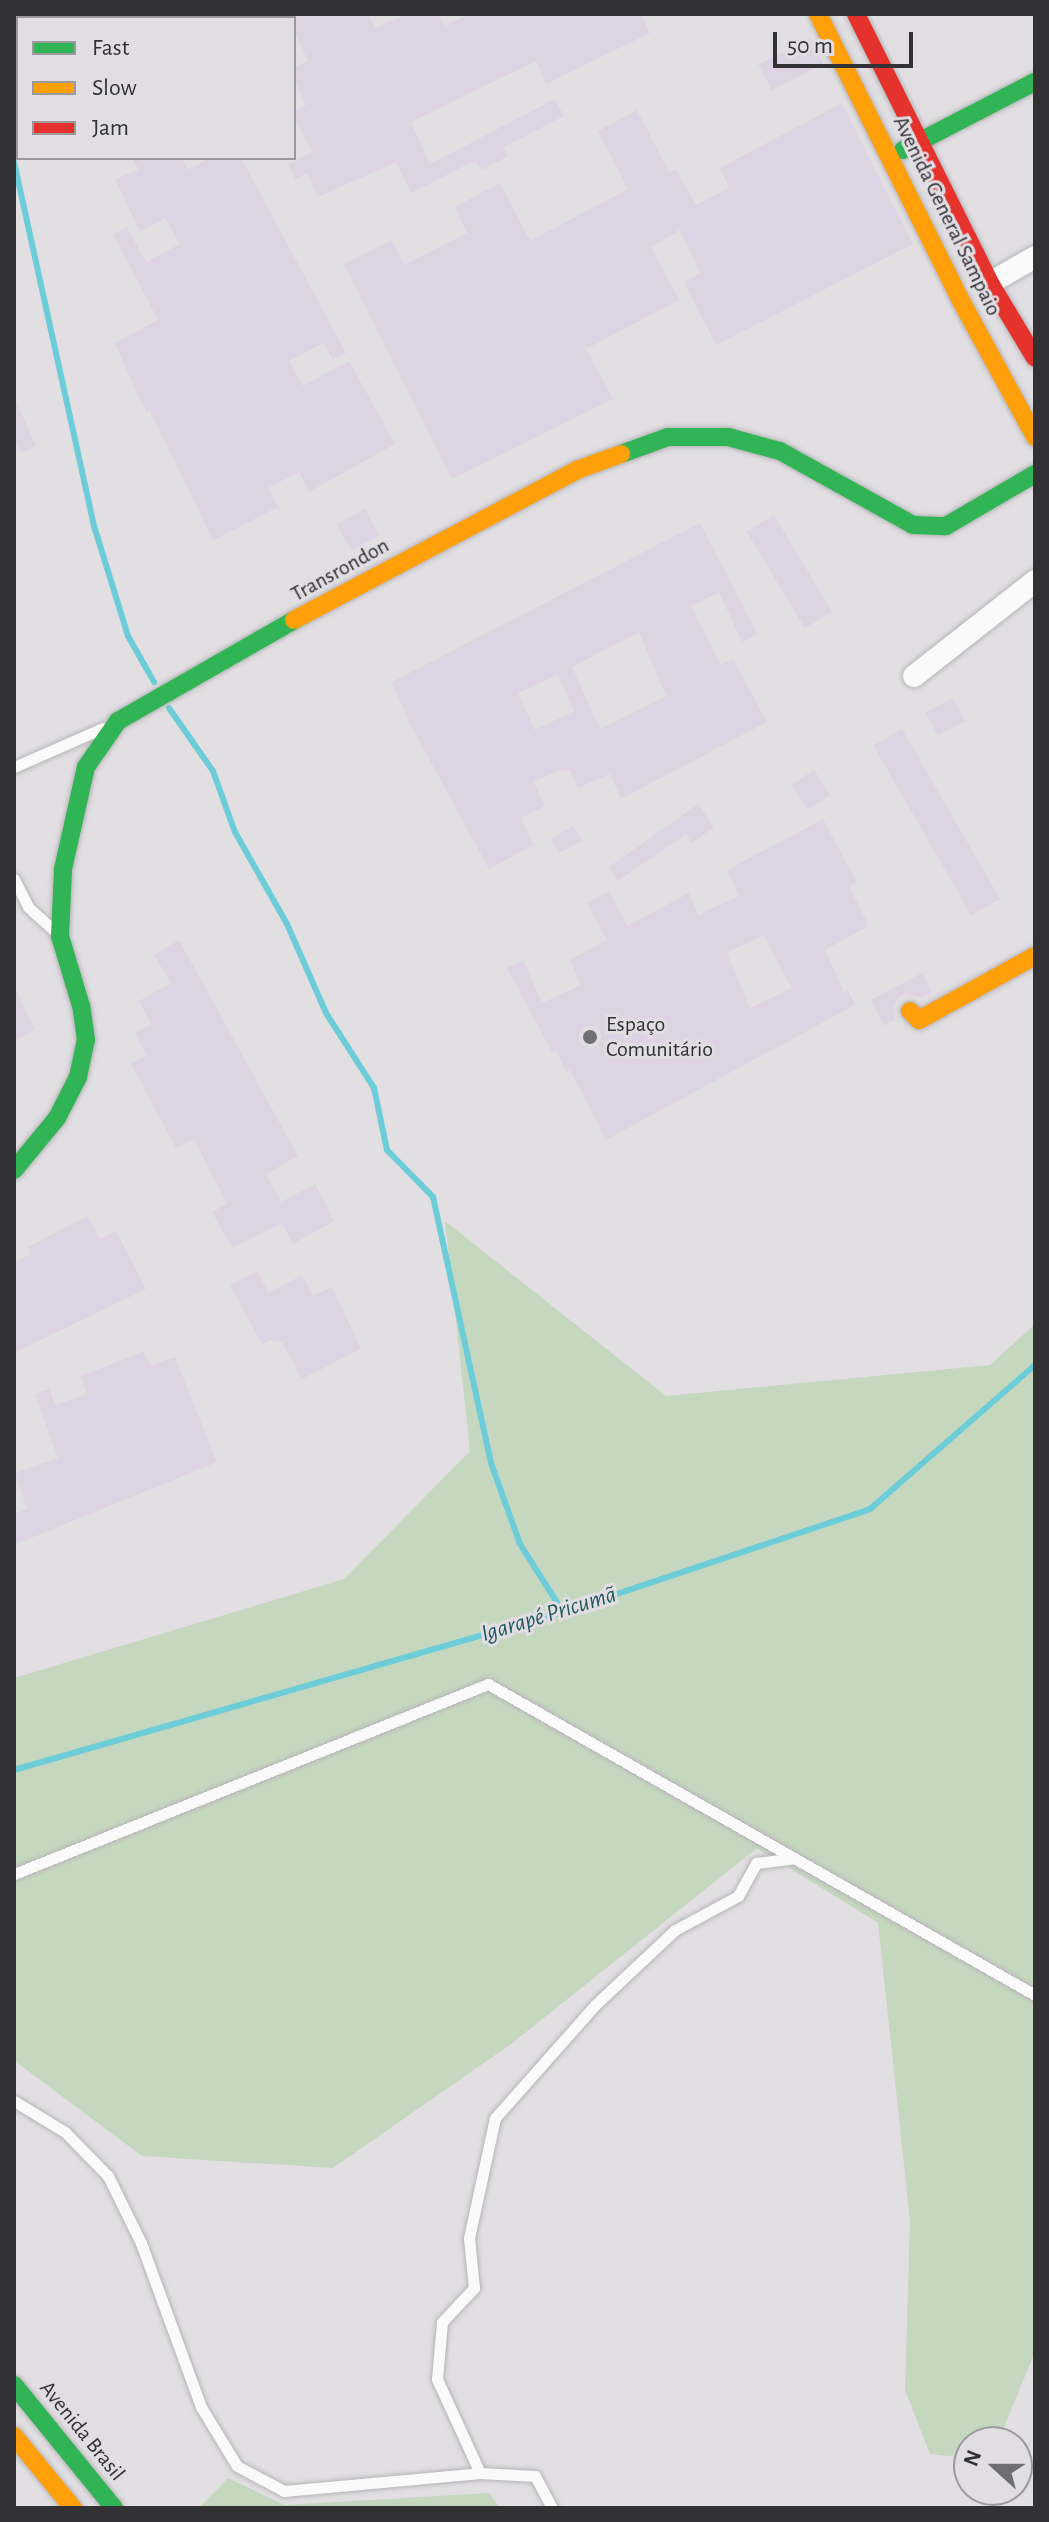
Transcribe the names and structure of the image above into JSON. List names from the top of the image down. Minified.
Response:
{"streets":{"main road":["Avenida General Sampaio","Transrondon","Avenida Brasil"]},"water":["Igarapé Pricumã"],"places":["Espaço Comunitário"],"legend":["Fast","Slow","Jam"],"scale_bar":"50 m","north":"left"}
